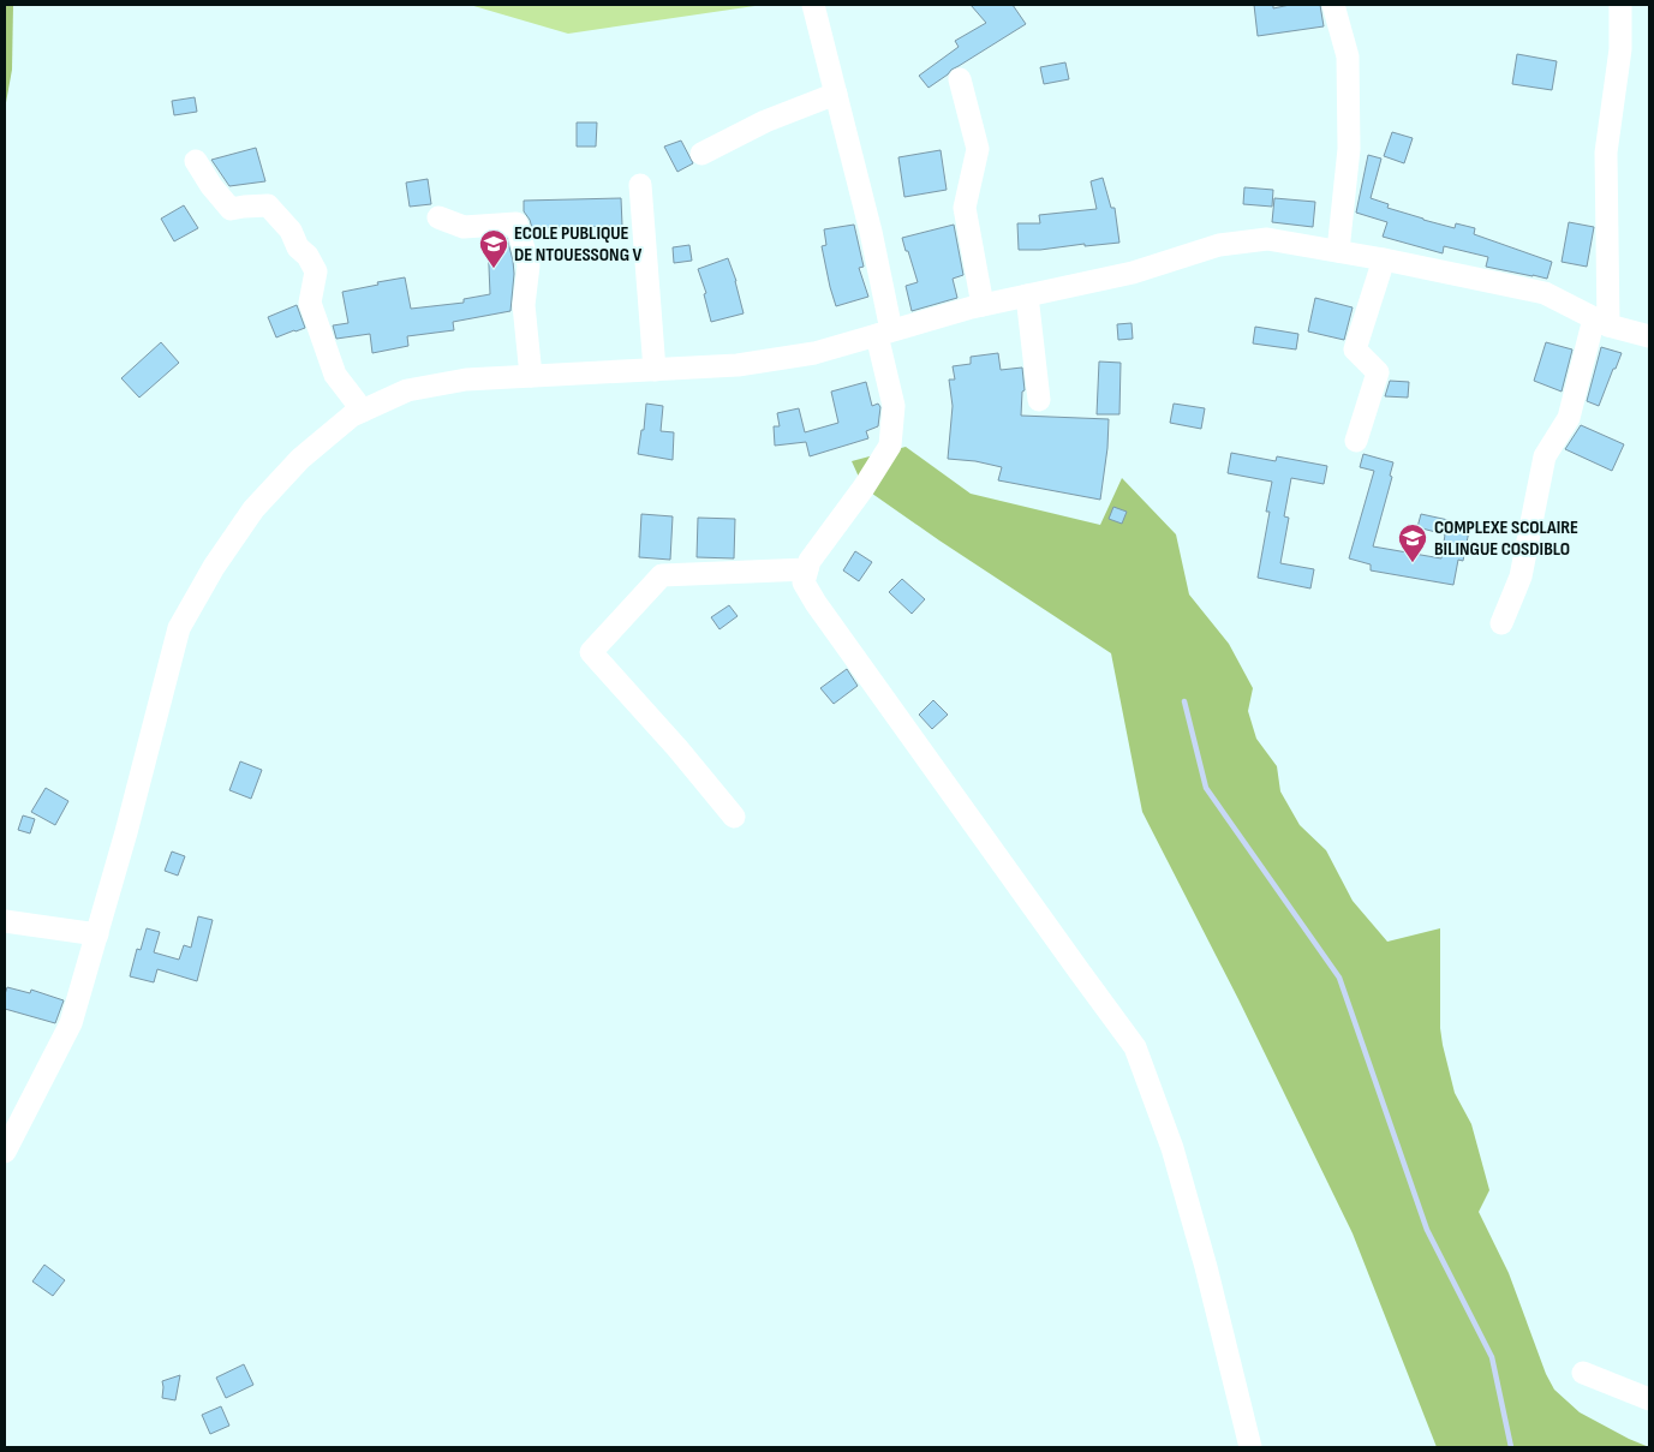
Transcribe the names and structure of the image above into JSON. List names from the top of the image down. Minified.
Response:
{"places":{"school or university":["ECOLE PUBLIQUE DE NTOUESSONG V","COMPLEXE SCOLAIRE BILINGUE COSDIBLO"]}}
